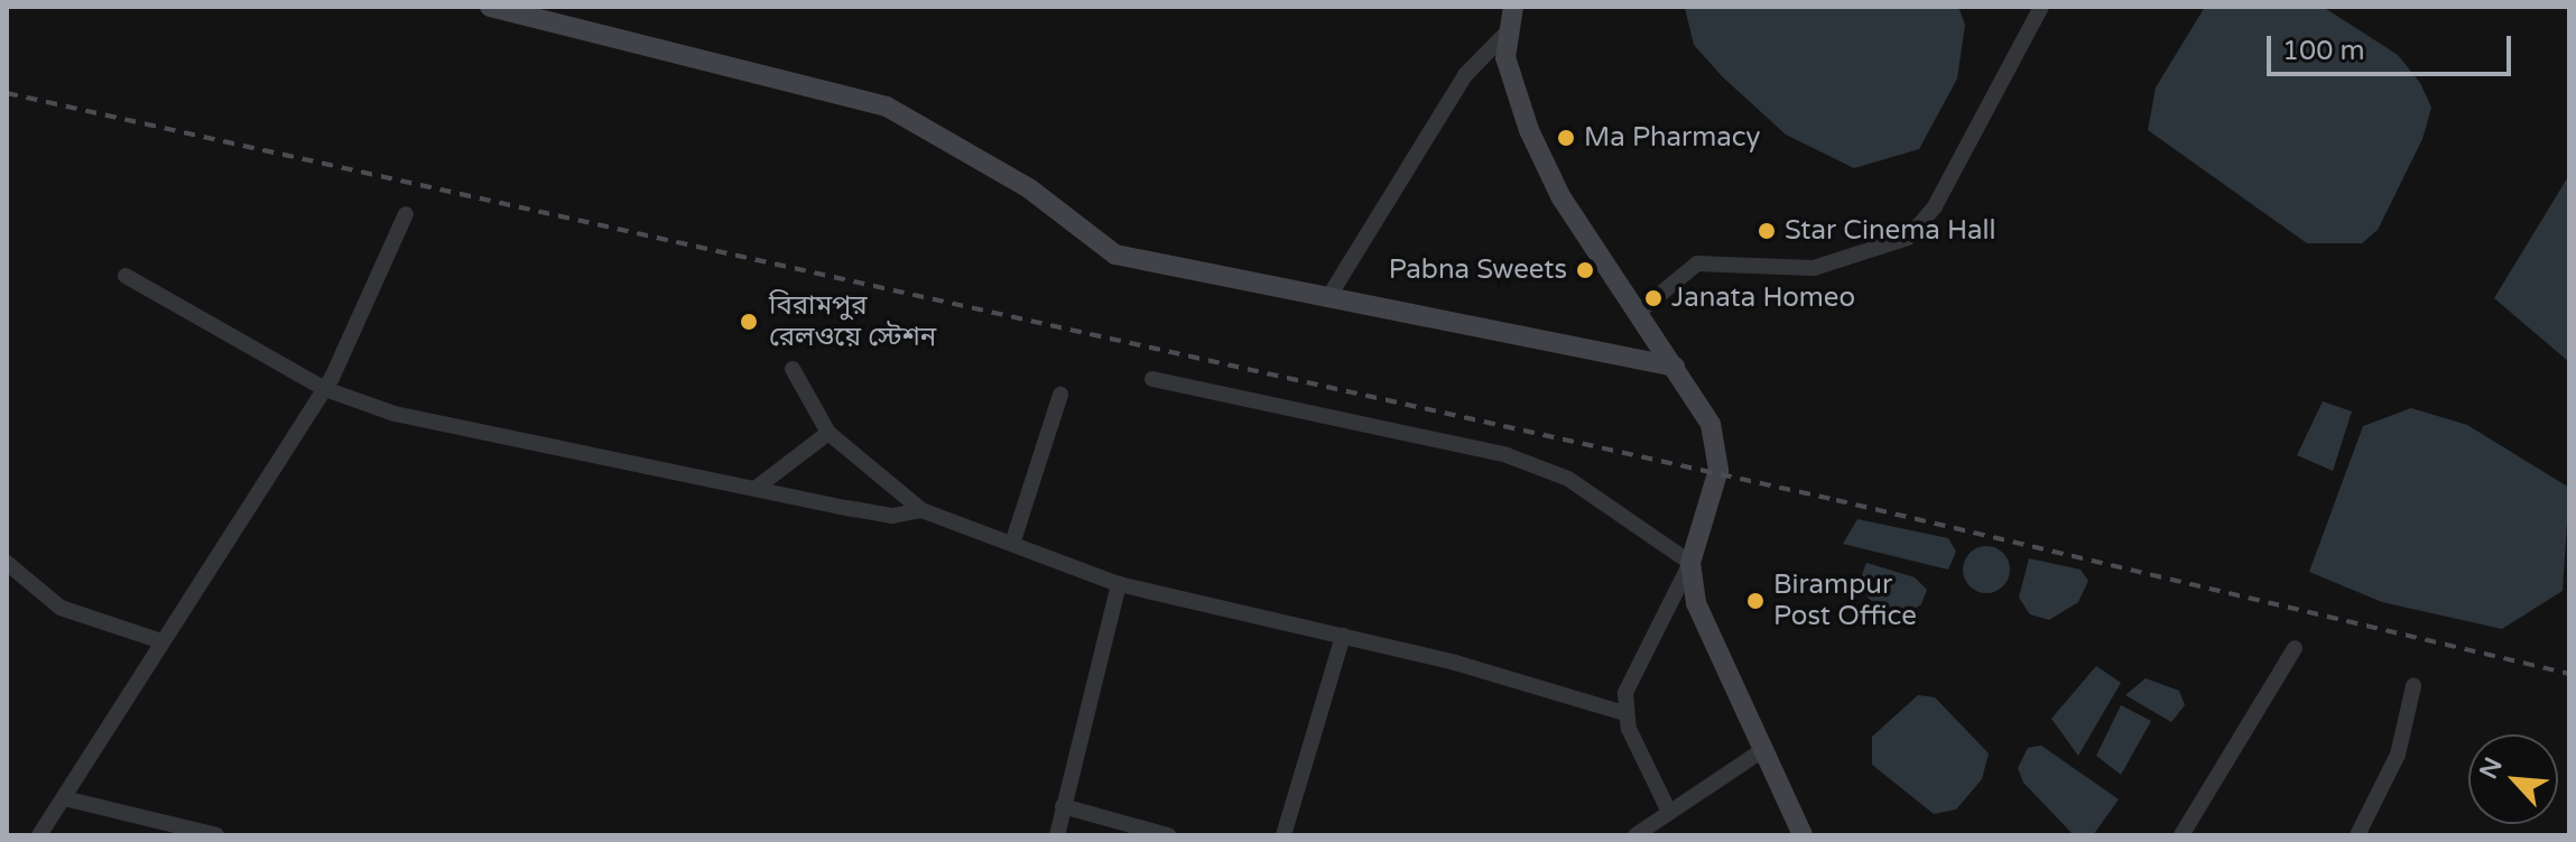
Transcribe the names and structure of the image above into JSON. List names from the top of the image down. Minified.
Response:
{"places":["Ma Pharmacy","Star Cinema Hall","Pabna Sweets","Janata Homeo","বিরামপুর রেলওয়ে স্টেশন","Birampur Post Office"],"scale_bar":"100 m","north":"top left"}
